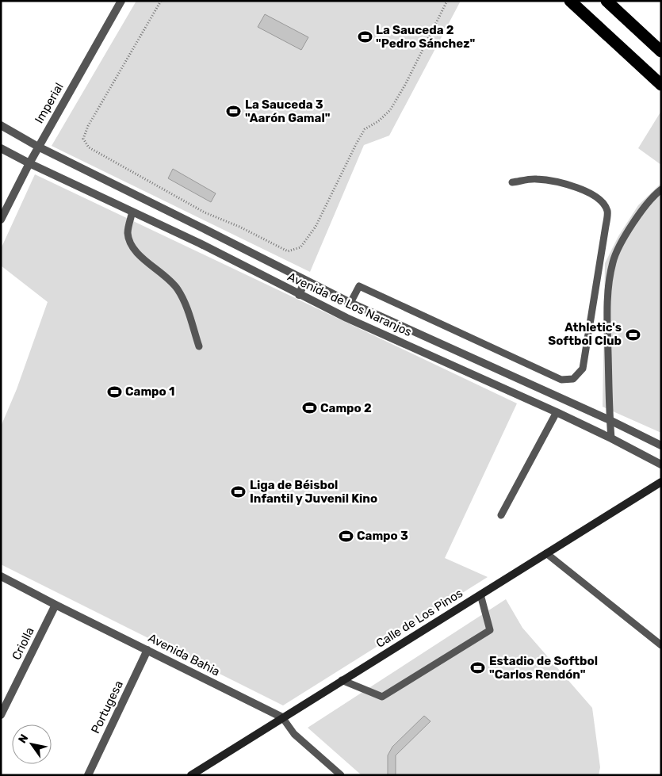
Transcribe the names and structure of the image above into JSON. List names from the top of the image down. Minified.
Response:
{"streets":{"street":["Imperial","Avenida de Los Naranjos","Calle de Los Pinos","Criolla","Avenida Bahia","Portugesa"]},"crossings":[["Imperial","Avenida de Los Naranjos"],["Calle de Los Pinos","Avenida Bahia"],["Criolla","Avenida Bahia"],["Avenida Bahia","Portugesa"]],"places":{"sports":["La Sauceda 2 \"Pedro Sánchez\"","La Sauceda 3 \"Aarón Gamal\"","Athletic's Softbol Club","Campo 1","Campo 2","Liga de Béisbol Infantil y Juvenil Kino","Campo 3","Estadio de Softbol \"Carlos Rendón\""]},"north":"top left"}
